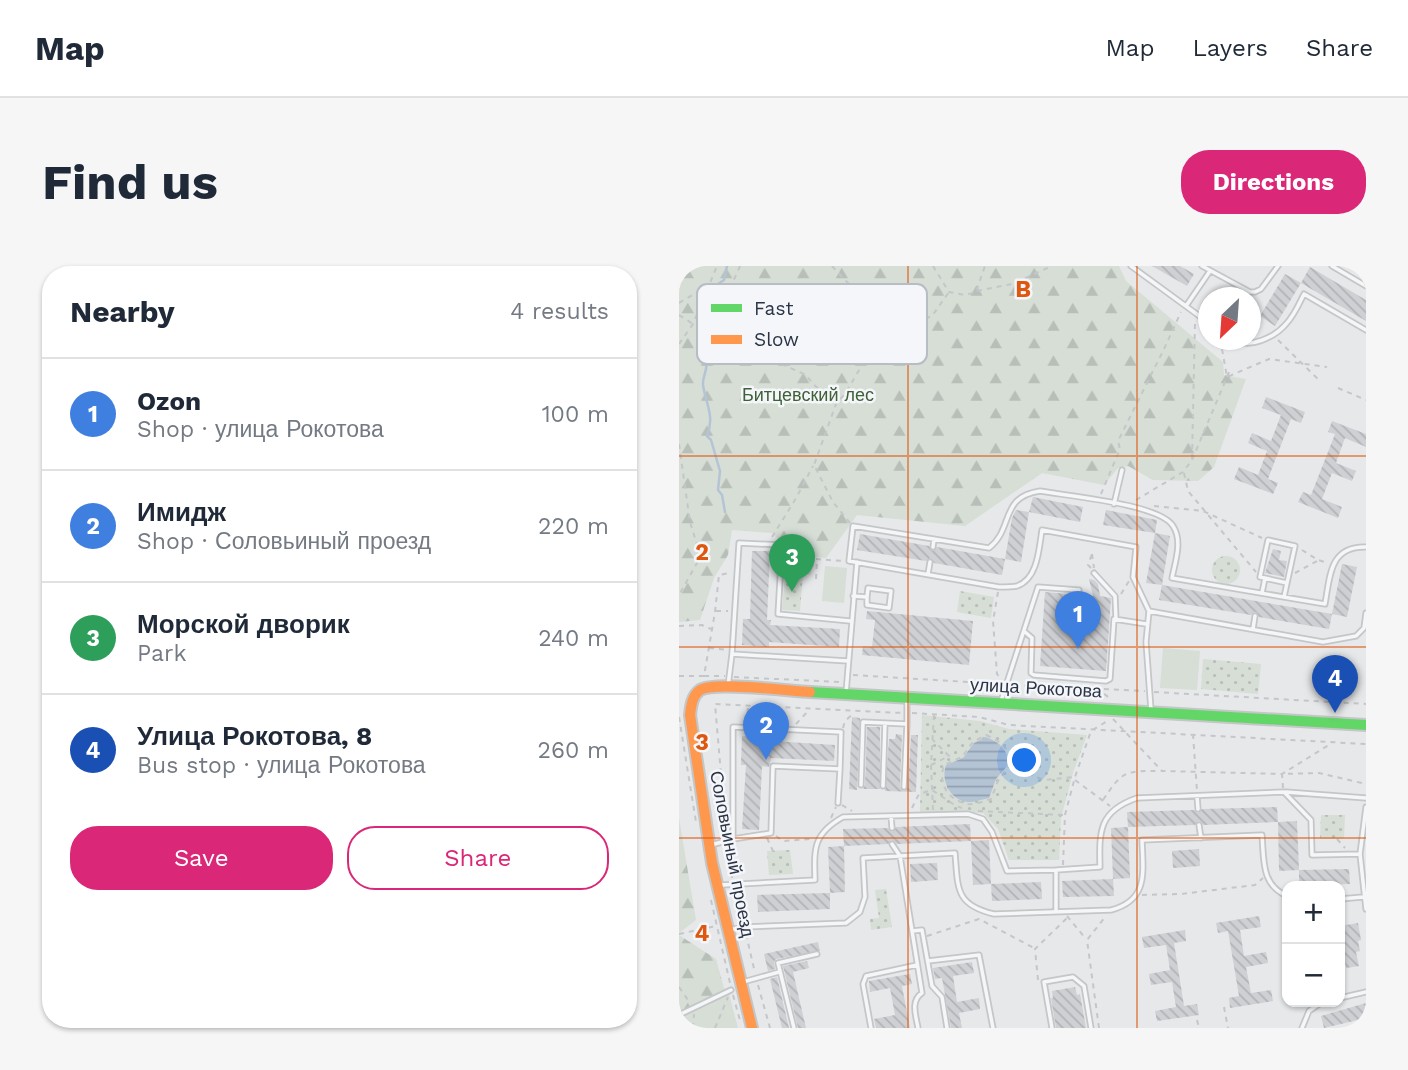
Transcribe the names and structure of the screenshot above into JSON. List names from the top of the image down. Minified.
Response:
{"streets":{"street":["улица Рокотова","Соловьиный проезд"]},"crossings":[["улица Рокотова","Соловьиный проезд"]],"parks":["Битцевский лес"],"legend":["Fast","Slow"],"north":"bottom left","page":{"header":"Map","nav":["Map","Layers","Share"],"buttons":["Directions",["Save","Share"]],"title":"Find us","heading":["Nearby","4 results"],"list":[{"mark":"1","name":"Ozon","note":"Shop · улица Рокотова","value":"100 m"},{"mark":"2","name":"Имидж","note":"Shop · Соловьиный проезд","value":"220 m"},{"mark":"3","name":"Морской дворик","note":"Park","value":"240 m"},{"mark":"4","name":"Улица Рокотова, 8","note":"Bus stop · улица Рокотова","value":"260 m"}],"pins":["3","1","4","2"],"map_buttons":["+","−"]},"grid":{"columns":["B"],"rows":["2","3","4"]}}
